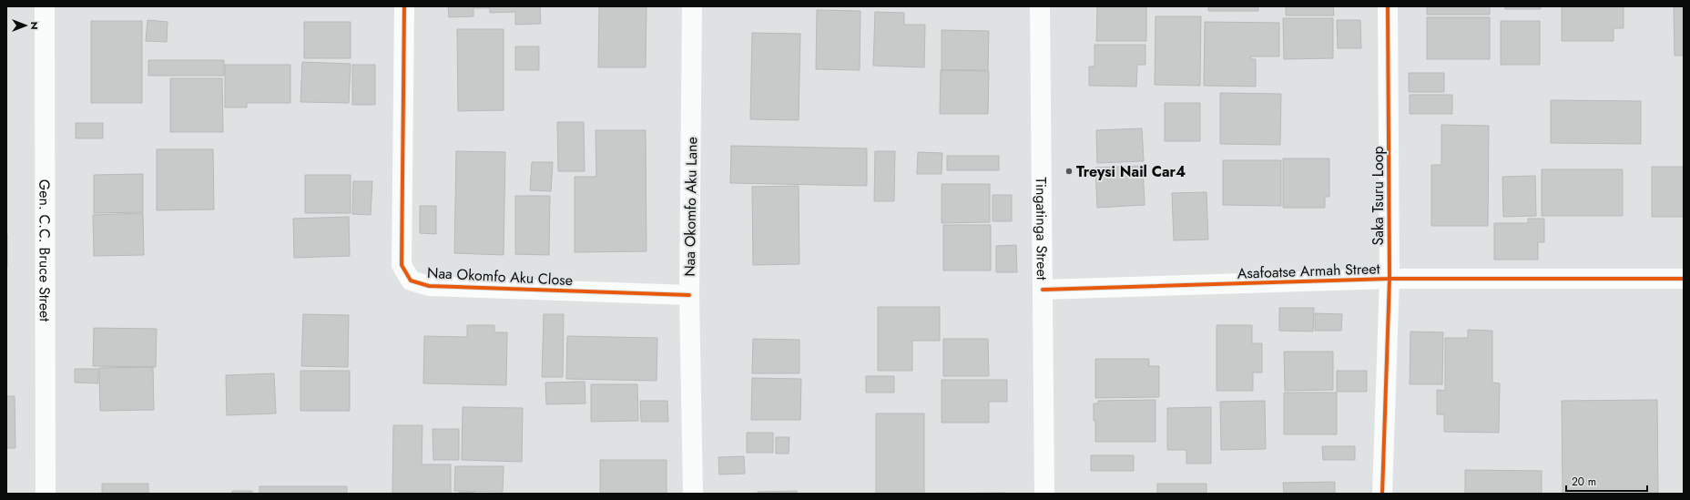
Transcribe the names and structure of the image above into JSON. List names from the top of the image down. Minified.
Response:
{"streets":{"street":["Saka Tsuru Loop","Naa Okomfo Aku Lane","Tingatinga Street","Gen. C.C. Bruce Street","Asafoatse Armah Street","Naa Okomfo Aku Close"]},"crossings":[["Saka Tsuru Loop","Asafoatse Armah Street"],["Naa Okomfo Aku Lane","Naa Okomfo Aku Close"],["Tingatinga Street","Asafoatse Armah Street"]],"places":["Treysi Nail Car4"],"scale_bar":"20 m","north":"right"}
